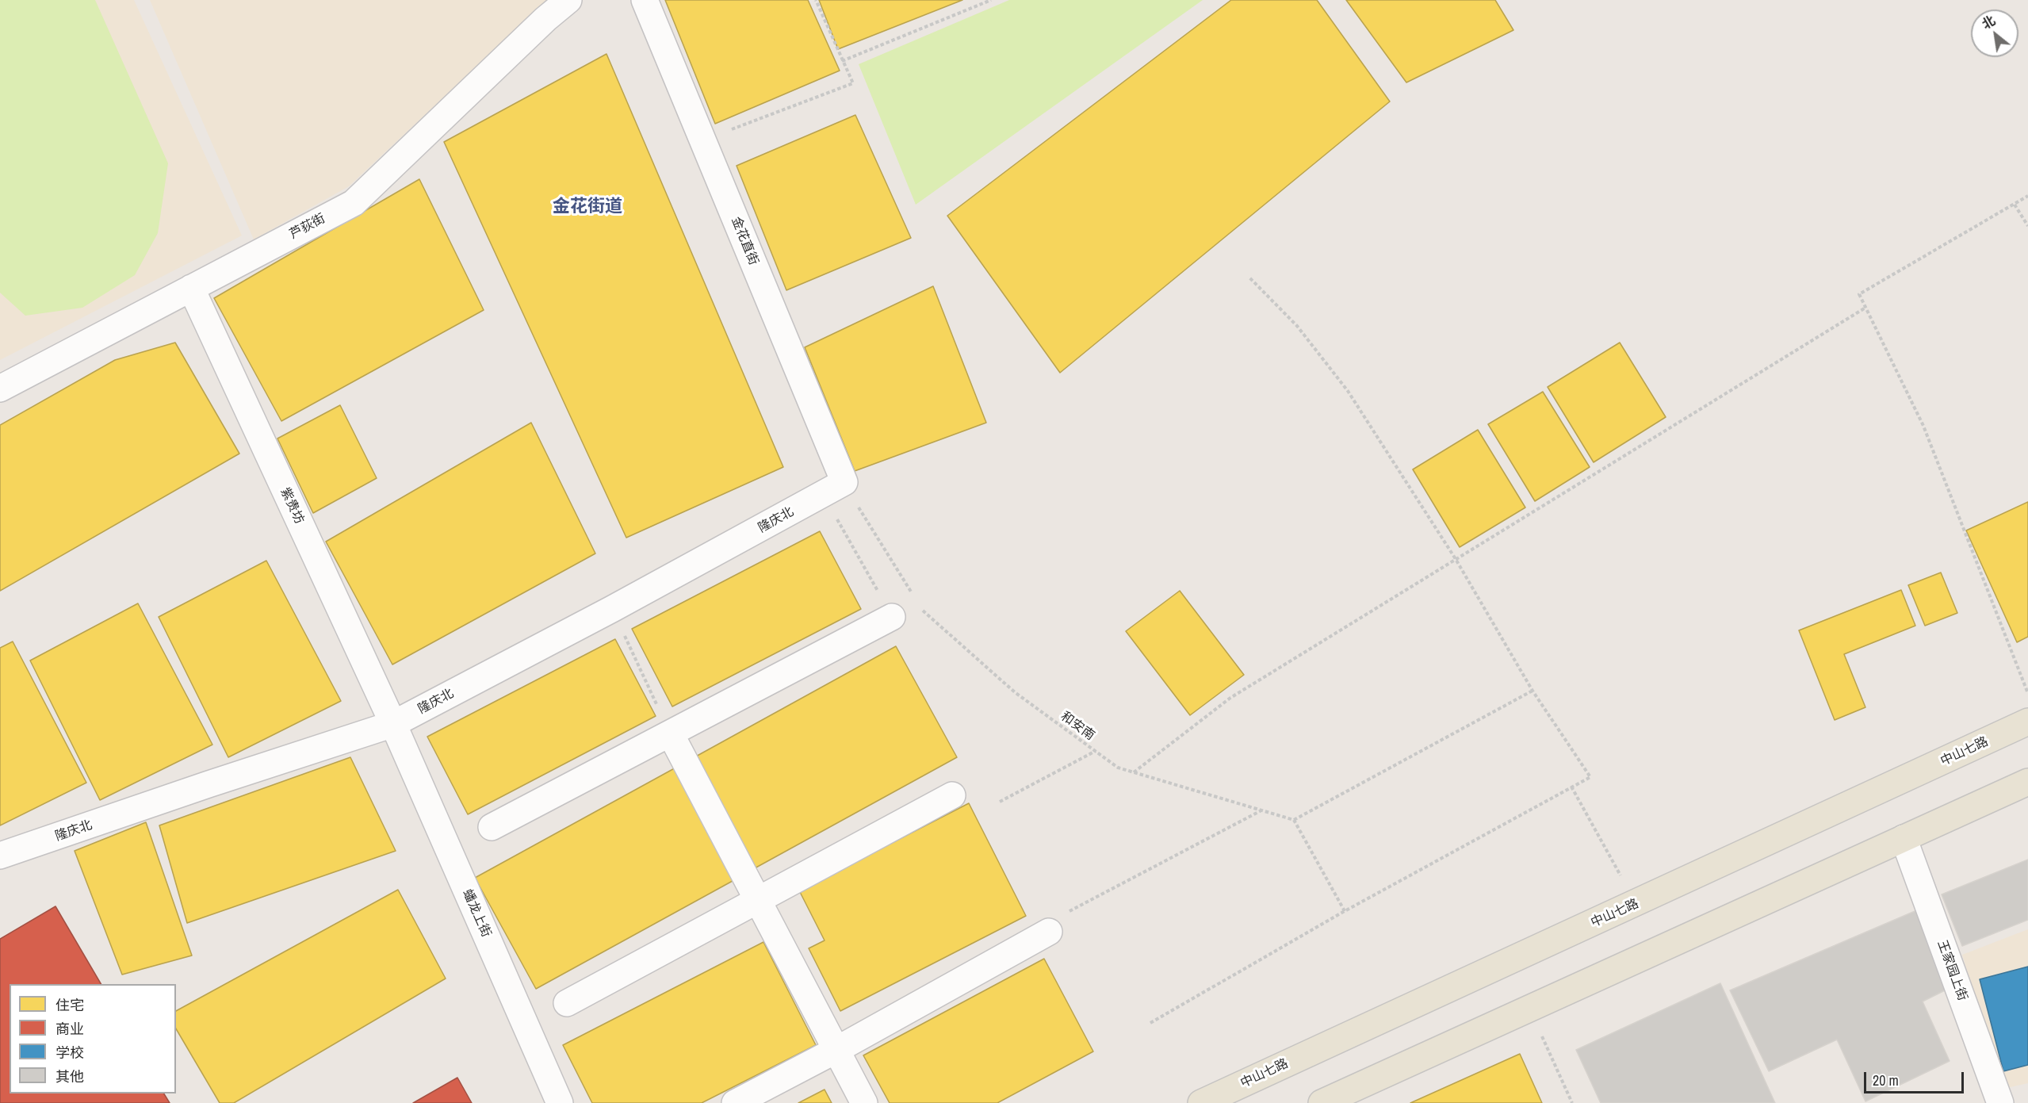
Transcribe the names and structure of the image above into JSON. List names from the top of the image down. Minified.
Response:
{"streets":{"main road":["中山七路"],"street":["芦荻街","金花直街","紫贵坊","隆庆北","蟠龙上街","王家园上街"],"path":["和安南"]},"crossings":[["芦荻街","紫贵坊"],["金花直街","隆庆北"],["紫贵坊","隆庆北"],["紫贵坊","蟠龙上街"],["隆庆北","蟠龙上街"]],"districts":["金花街道"],"legend":["住宅","商业","学校","其他"],"scale_bar":"20 m","north":"top left"}
